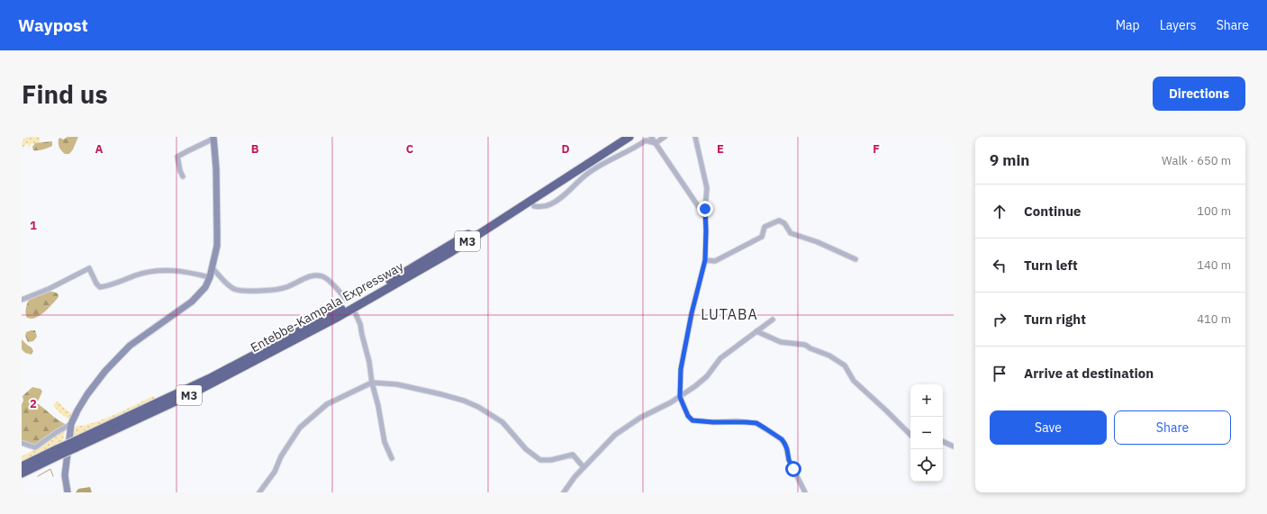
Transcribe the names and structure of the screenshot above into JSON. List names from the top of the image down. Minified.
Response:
{"streets":{"highway":["M3","Entebbe-Kampala Expressway"]},"districts":["LUTABA"],"page":{"header":"Waypost","nav":["Map","Layers","Share"],"buttons":["Directions",["Save","Share"]],"title":"Find us","heading":["9 min","Walk · 650 m"],"list":[["Continue","100 m"],["Turn left","140 m"],["Turn right","410 m"],"Arrive at destination"],"map_buttons":["+","−"]},"grid":{"columns":["A","B","C","D","E","F"],"rows":["1","2"]}}
